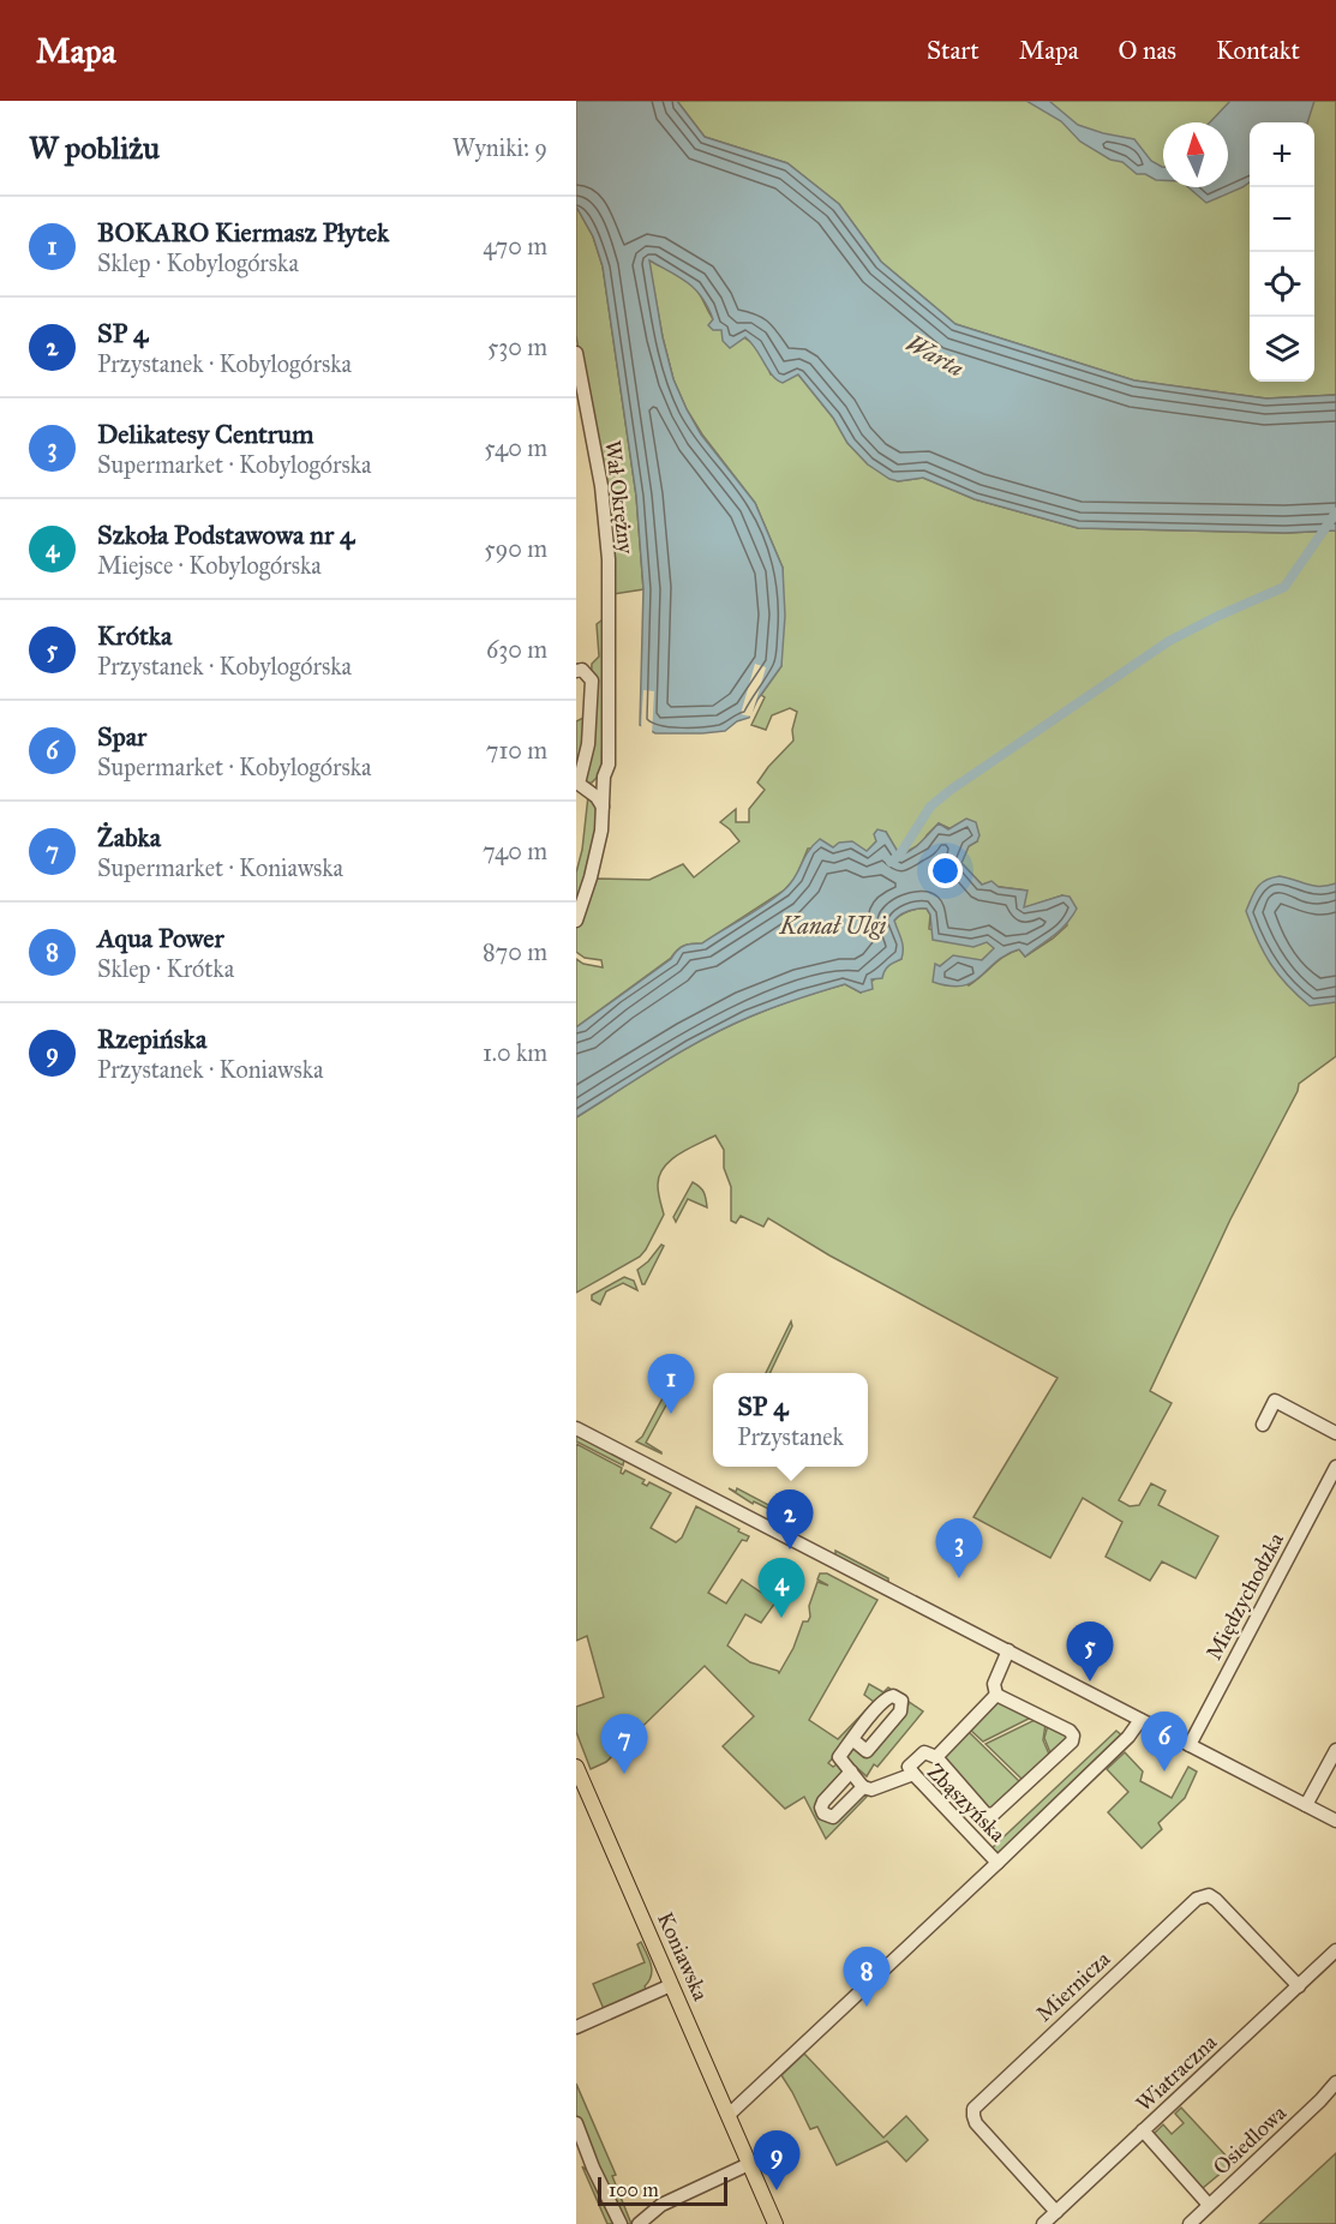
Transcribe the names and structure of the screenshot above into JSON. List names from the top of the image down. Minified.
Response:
{"streets":{"main road":["Koniawska"],"street":["Wał Okrężny","Międzychodzka","Zbąszyńska","Miernicza","Wiatraczna","Osiedlowa"]},"crossings":[["Miernicza","Wiatraczna"]],"water":["Warta","Kanał Ulgi"],"scale_bar":"100 m","north":"top","page":{"header":"Mapa","nav":["Start","Mapa","O nas","Kontakt"],"heading":["W pobliżu","Wyniki: 9"],"map_buttons":["+","−"],"list":[{"mark":"1","name":"BOKARO Kiermasz Płytek","note":"Sklep · Kobylogórska","value":"470 m"},{"mark":"2","name":"SP 4","note":"Przystanek · Kobylogórska","value":"530 m"},{"mark":"3","name":"Delikatesy Centrum","note":"Supermarket · Kobylogórska","value":"540 m"},{"mark":"4","name":"Szkoła Podstawowa nr 4","note":"Miejsce · Kobylogórska","value":"590 m"},{"mark":"5","name":"Krótka","note":"Przystanek · Kobylogórska","value":"630 m"},{"mark":"6","name":"Spar","note":"Supermarket · Kobylogórska","value":"710 m"},{"mark":"7","name":"Żabka","note":"Supermarket · Koniawska","value":"740 m"},{"mark":"8","name":"Aqua Power","note":"Sklep · Krótka","value":"870 m"},{"mark":"9","name":"Rzepińska","note":"Przystanek · Koniawska","value":"1.0 km"}],"pins":["1","2","3","4","5","6","7","8","9"],"popup":["SP 4","Przystanek"],"scale":"100 m"}}
